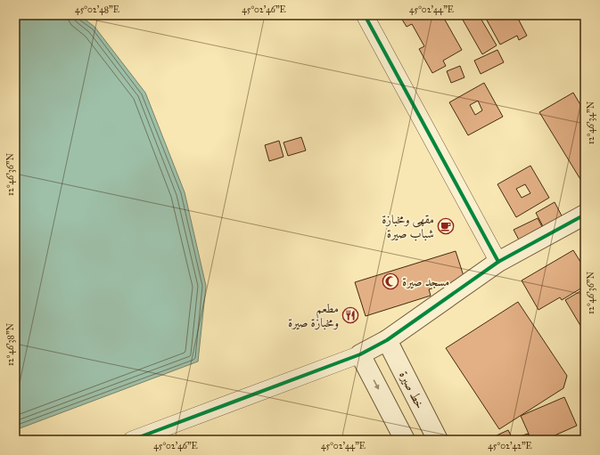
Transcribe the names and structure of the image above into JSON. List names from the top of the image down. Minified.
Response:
{"streets":{"street":["خط صيرة"]},"places":{"cafe":["مقهى ومخبازة شباب صيرة"],"mosque":["مسجد صيرة"],"restaurant":["مطعم ومخبازة صيرة"]},"coordinates":["45°02'48\"E","45°02'46\"E","45°02'44\"E","12°46'34\"N","12°46'36\"N","12°46'38\"N","45°02'42\"E"]}
